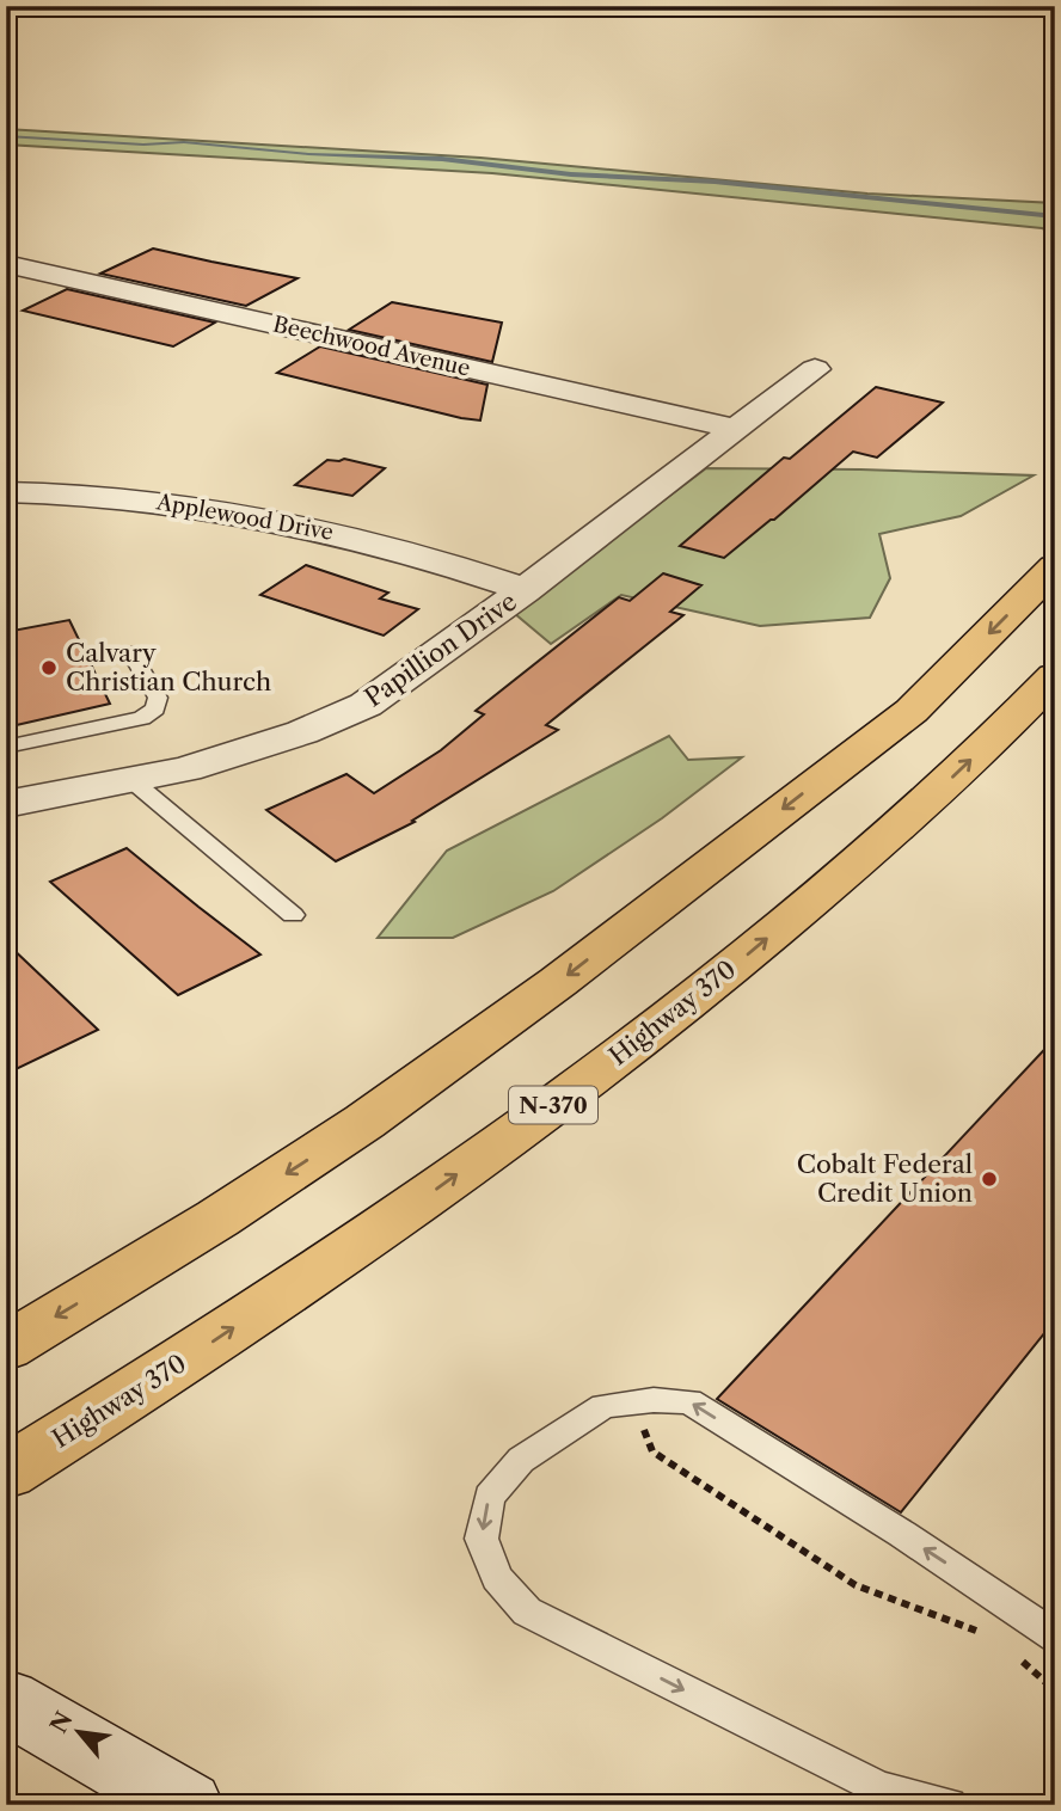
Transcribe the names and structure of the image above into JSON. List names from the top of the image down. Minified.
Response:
{"streets":{"highway":["Highway 370","N-370"],"street":["Beechwood Avenue","Applewood Drive","Papillion Drive"]},"crossings":[["Beechwood Avenue","Papillion Drive"],["Applewood Drive","Papillion Drive"]],"places":["Calvary Christian Church","Cobalt Federal Credit Union"],"north":"top left"}
